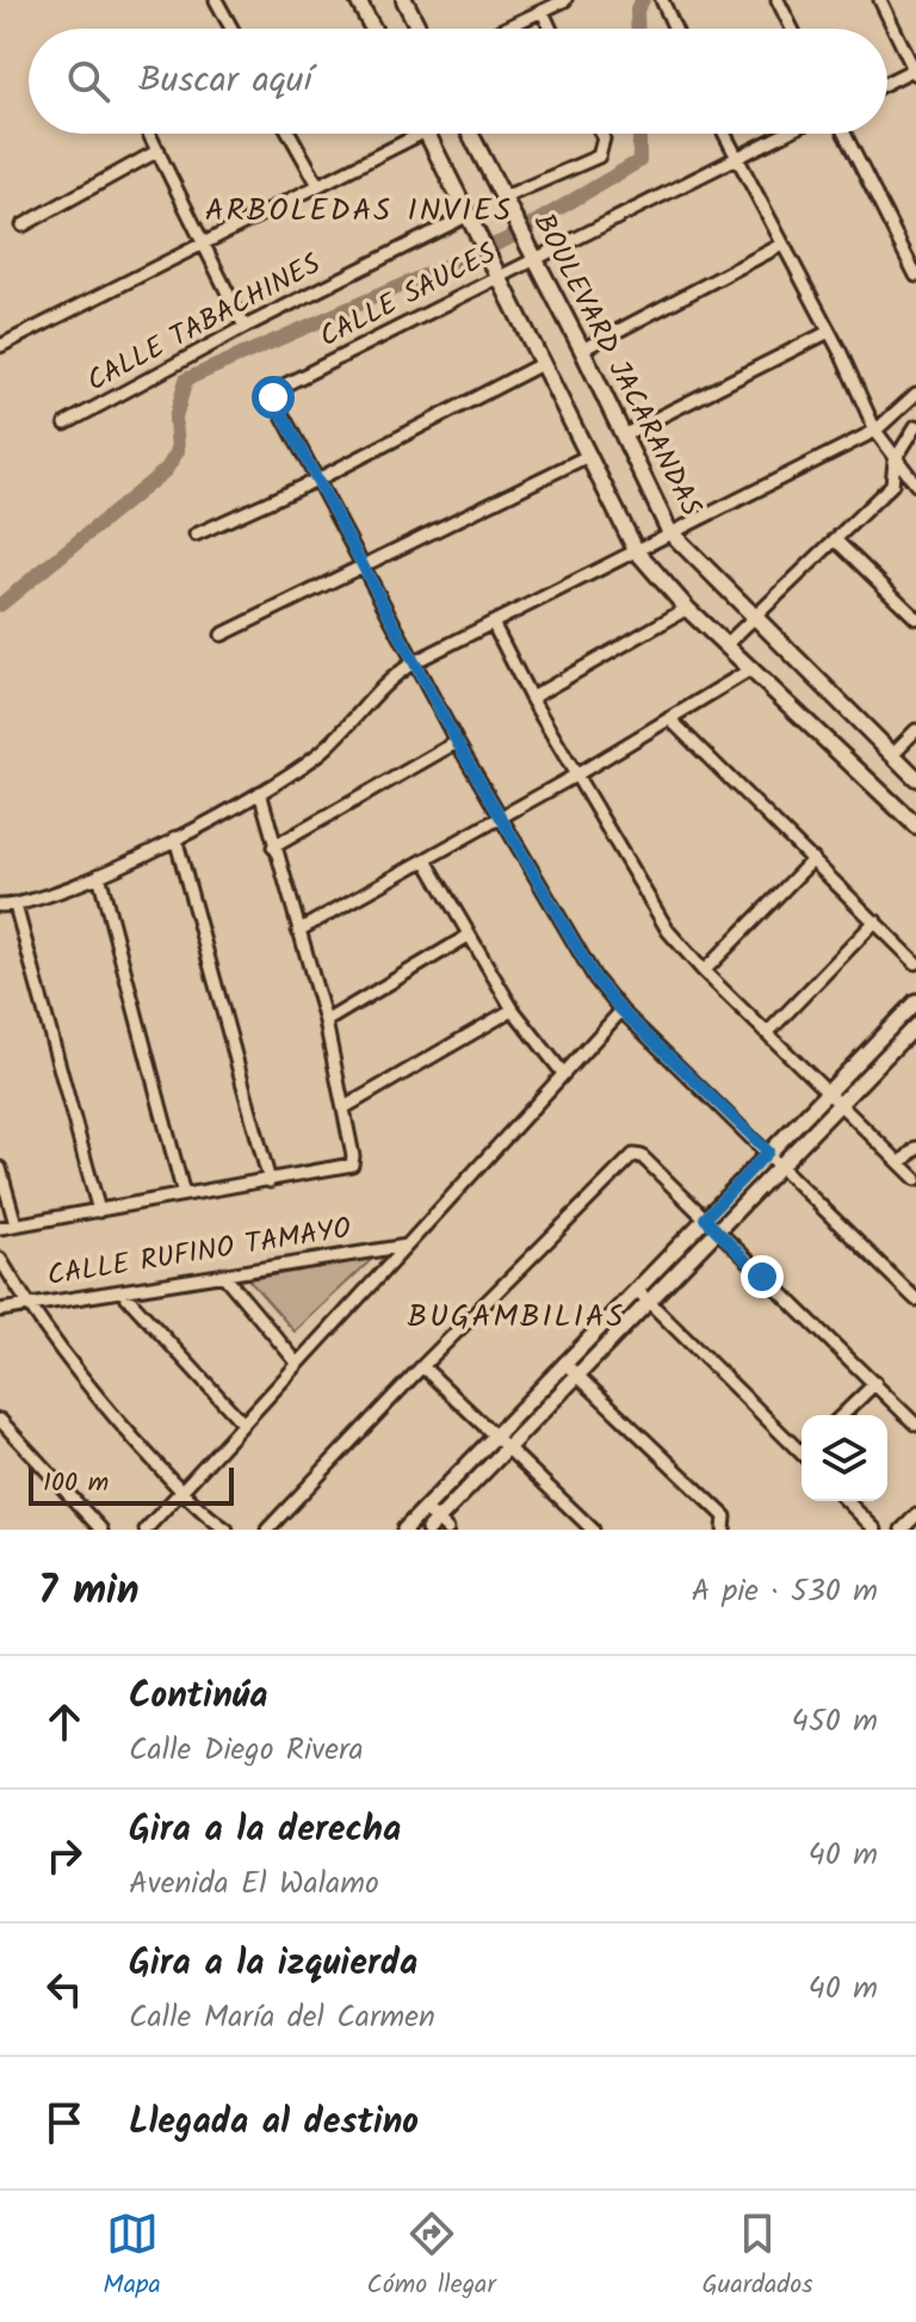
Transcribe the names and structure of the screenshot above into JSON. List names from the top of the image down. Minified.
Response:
{"streets":{"main road":["BOULEVARD JACARANDAS"],"street":["CALLE SAUCES","CALLE TABACHINES","CALLE RUFINO TAMAYO"]},"crossings":[["CALLE SAUCES","BOULEVARD JACARANDAS"]],"districts":["ARBOLEDAS INVIES","BUGAMBILIAS"],"scale_bar":"100 m","page":{"search":"Buscar aquí","scale":"100 m","heading":["7 min","A pie · 530 m"],"list":[["Continúa","Calle Diego Rivera","450 m"],["Gira a la derecha","Avenida El Walamo","40 m"],["Gira a la izquierda","Calle María del Carmen","40 m"],"Llegada al destino"],"nav":["Mapa","Cómo llegar","Guardados"]}}
